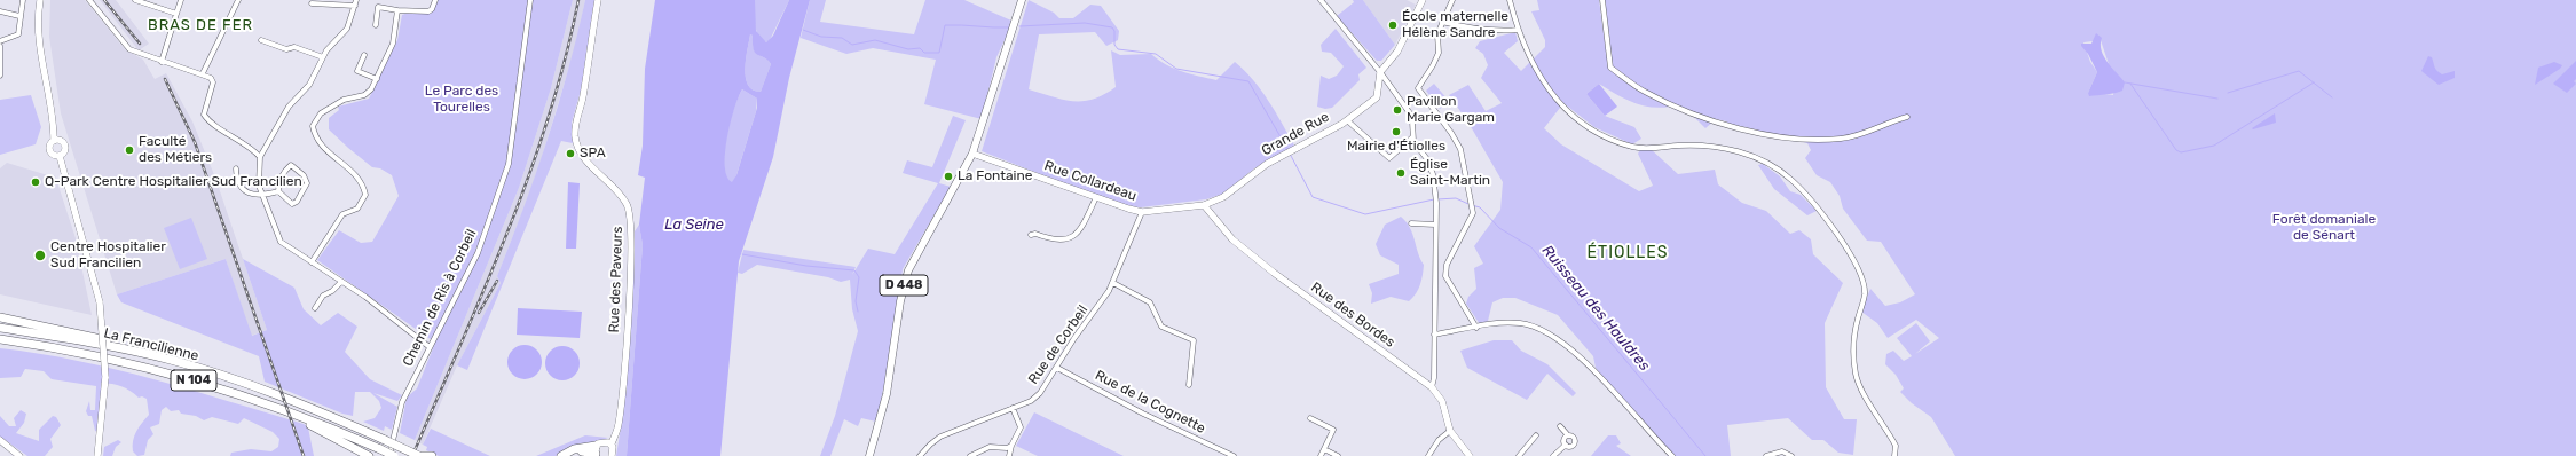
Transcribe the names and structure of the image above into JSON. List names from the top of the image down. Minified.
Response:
{"streets":{"highway":["La Francilienne","N 104"],"main road":["D 448"],"street":["Grande Rue","Rue Collardeau","Rue des Paveurs","Chemin de Ris à Corbeil","Rue des Bordes","Rue de Corbeil","Rue de la Cognette"]},"crossings":[["Grande Rue","Rue Collardeau"],["Grande Rue","Rue des Bordes"],["Rue Collardeau","D 448"],["Rue Collardeau","Rue des Bordes"],["Rue Collardeau","Rue de Corbeil"],["Rue de Corbeil","Rue de la Cognette"]],"districts":["BRAS DE FER","ÉTIOLLES"],"water":["La Seine","Ruisseau des Hauldres"],"parks":["Le Parc des Tourelles","Forêt domaniale de Sénart"],"places":["École maternelle Hélène Sandre","Pavillon Marie Gargam","Mairie d'Étiolles","Faculté des Métiers","SPA","Église Saint-Martin","La Fontaine","Q-Park Centre Hospitalier Sud Francilien","Centre Hospitalier Sud Francilien"]}
